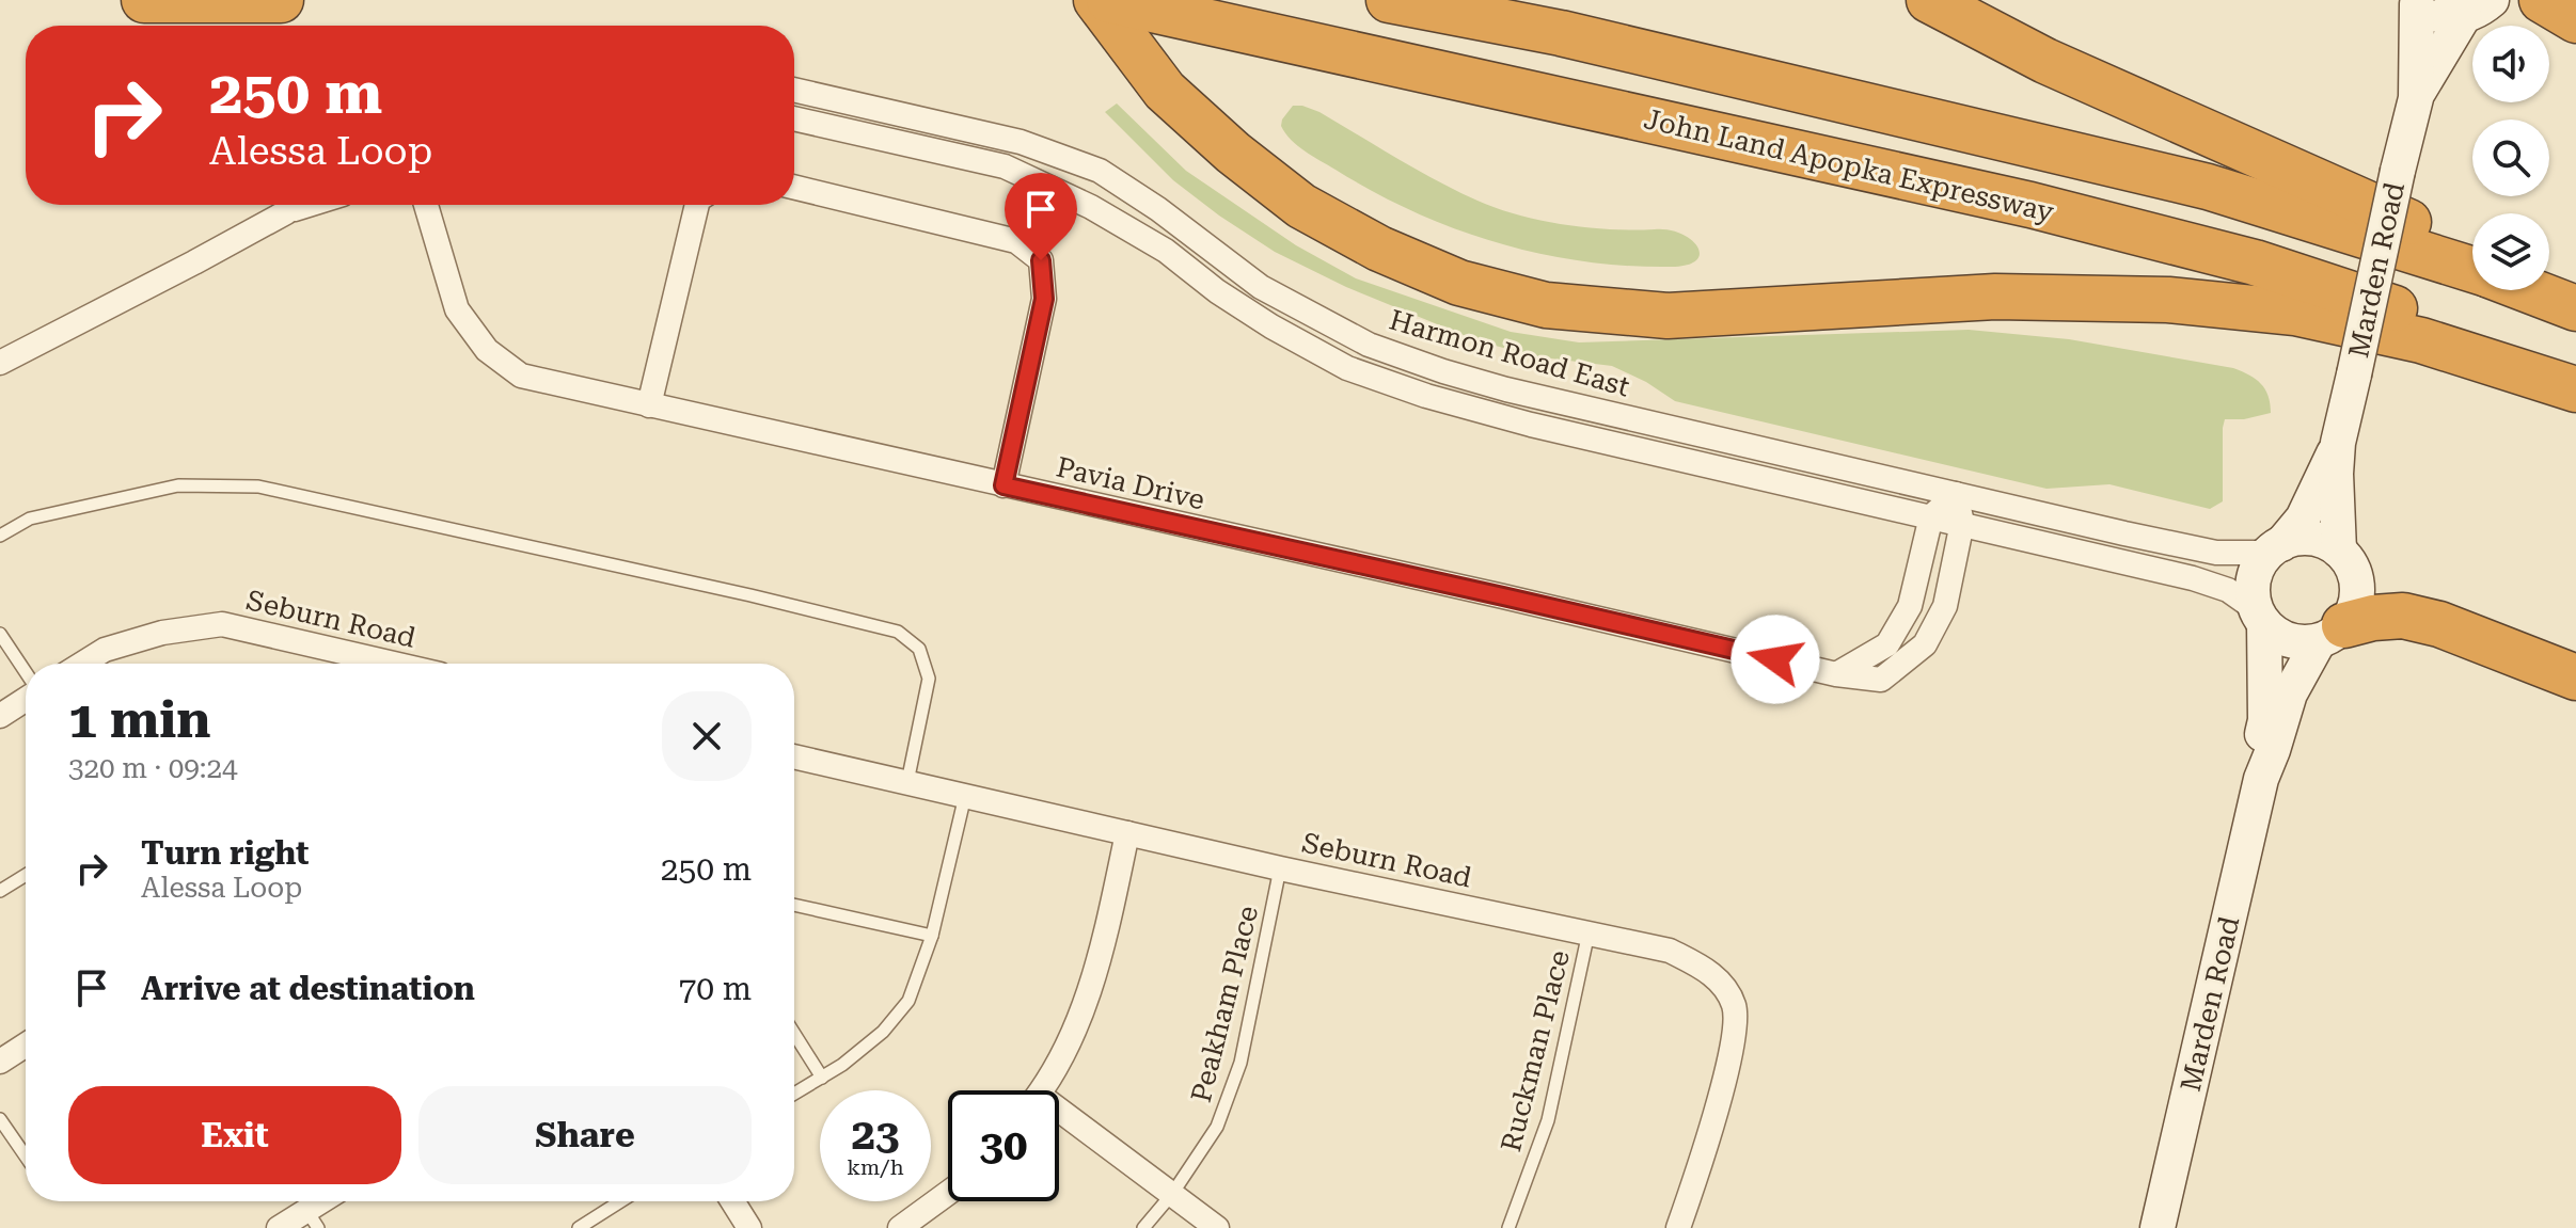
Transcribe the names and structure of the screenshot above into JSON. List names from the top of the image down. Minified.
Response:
{"streets":{"highway":["John Land Apopka Expressway"],"street":["Marden Road","Harmon Road East","Pavia Drive","Seburn Road"],"lane":["Peakham Place","Ruckman Place"]},"crossings":[["Marden Road","Harmon Road East"],["Harmon Road East","Pavia Drive"],["Seburn Road","Peakham Place"],["Seburn Road","Ruckman Place"]],"page":{"turn":["250 m","Alessa Loop"],"heading":["1 min","320 m · 09:24"],"list":[{"name":"Turn right","note":"Alessa Loop","value":"250 m"},{"name":"Arrive at destination","value":"70 m"}],"buttons":["Exit","Share"],"speed":"23 km/h","limit":"30"}}
